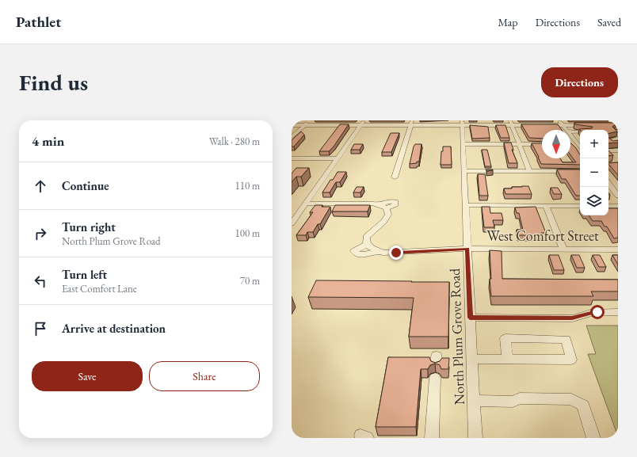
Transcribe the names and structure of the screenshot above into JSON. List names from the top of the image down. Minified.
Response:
{"streets":{"street":["West Comfort Street","North Plum Grove Road"]},"crossings":[["West Comfort Street","North Plum Grove Road"]],"north":"bottom","page":{"header":"Pathlet","nav":["Map","Directions","Saved"],"buttons":["Directions",["Save","Share"]],"title":"Find us","heading":["4 min","Walk · 280 m"],"map_buttons":["+","−"],"list":[["Continue","110 m"],["Turn right","North Plum Grove Road","100 m"],["Turn left","East Comfort Lane","70 m"],"Arrive at destination"]}}
